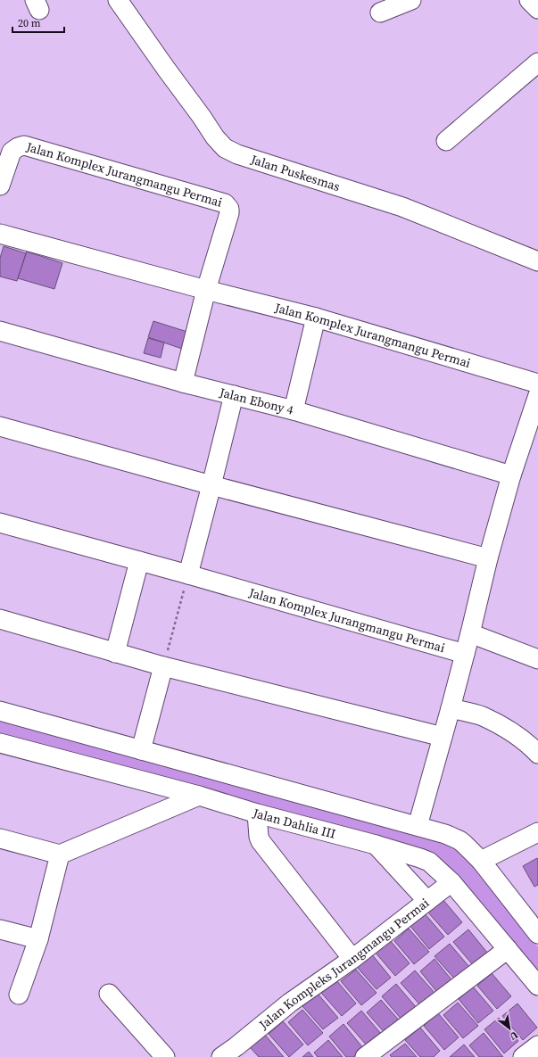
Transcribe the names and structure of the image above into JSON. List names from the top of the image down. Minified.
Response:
{"streets":{"street":["Jalan Puskesmas","Jalan Komplex Jurangmangu Permai","Jalan Ebony 4","Jalan Dahlia III","Jalan Kompleks Jurangmangu Permai"]},"crossings":[["Jalan Komplex Jurangmangu Permai","Jalan Ebony 4"],["Jalan Dahlia III","Jalan Kompleks Jurangmangu Permai"]],"scale_bar":"20 m","north":"bottom right"}
